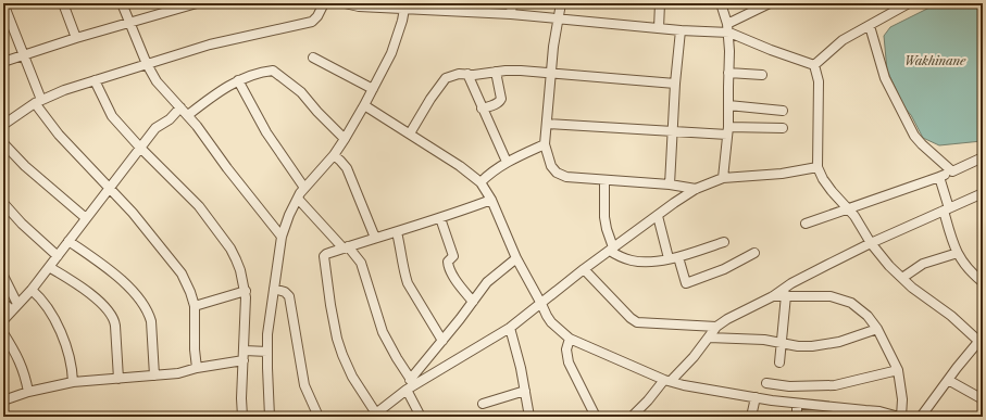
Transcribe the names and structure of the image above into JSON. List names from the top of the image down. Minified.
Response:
{"water":["Wakhinane"]}
